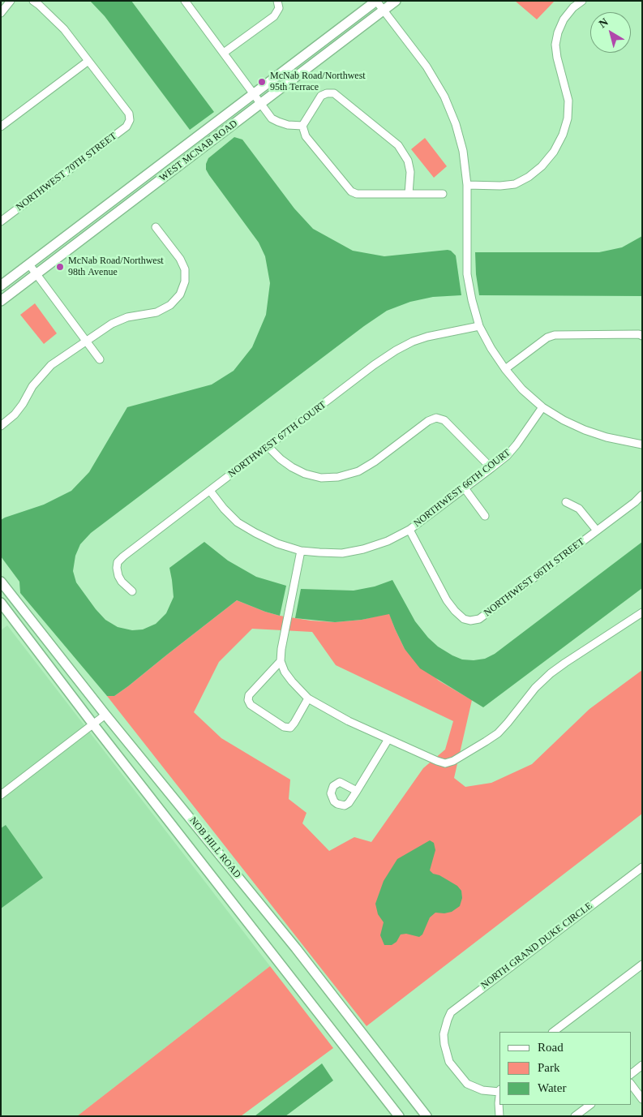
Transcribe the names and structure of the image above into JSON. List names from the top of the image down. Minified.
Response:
{"streets":{"main road":["WEST MCNAB ROAD","NOB HILL ROAD"],"street":["NORTHWEST 70TH STREET","NORTHWEST 67TH COURT","NORTHWEST 66TH COURT","NORTHWEST 66TH STREET","NORTH GRAND DUKE CIRCLE"]},"crossings":[["NORTHWEST 67TH COURT","NORTHWEST 66TH COURT"],["NORTHWEST 66TH COURT","NORTHWEST 66TH STREET"]],"places":["McNab Road/Northwest 95th Terrace","McNab Road/Northwest 98th Avenue"],"legend":["Road","Park","Water"],"north":"top left"}
